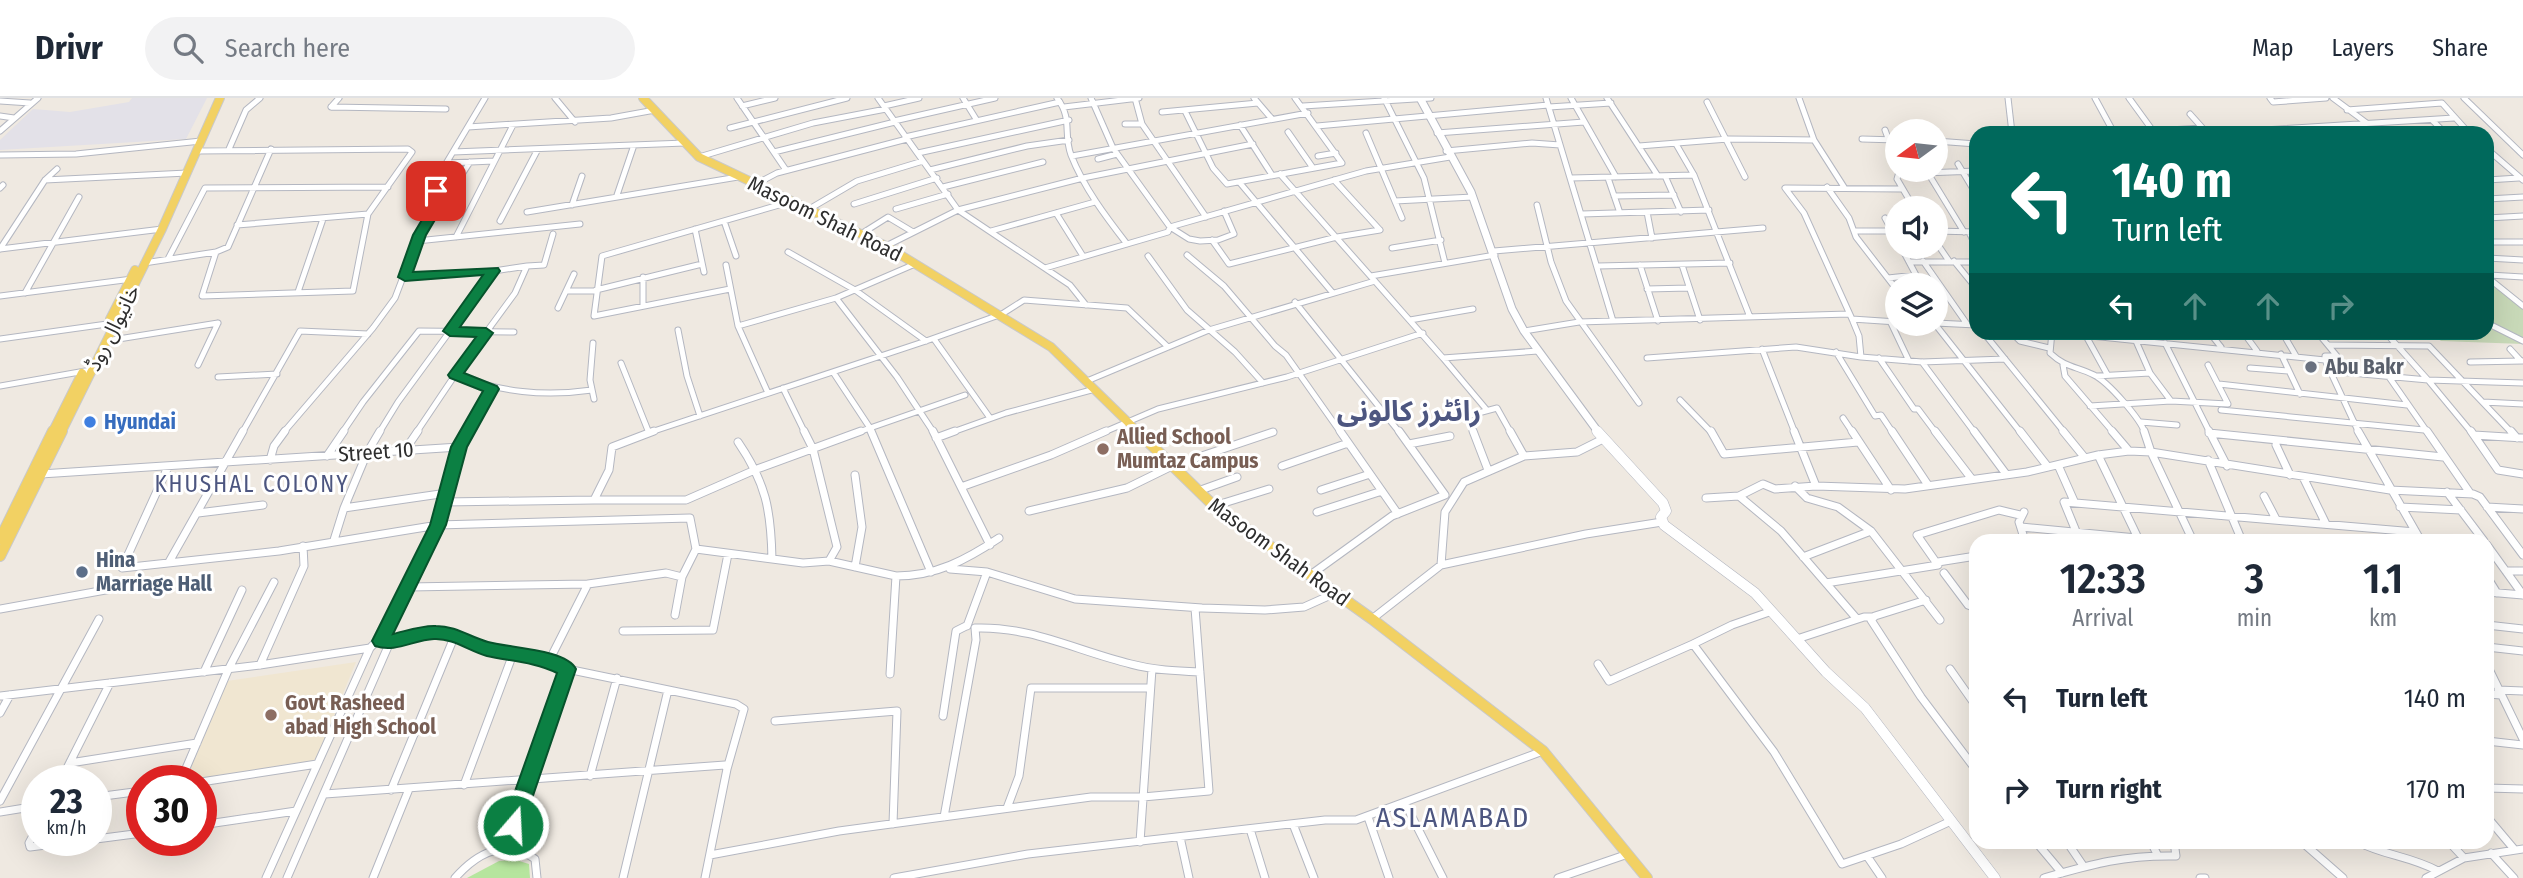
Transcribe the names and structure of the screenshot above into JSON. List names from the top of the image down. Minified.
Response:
{"streets":{"main road":["Masoom Shah Road","خانیوال روڈ"],"street":["Street 10"]},"crossings":[["خانیوال روڈ","Street 10"]],"districts":["رائٹرز کالونی","KHUSHAL COLONY","ASLAMABAD"],"places":["Abu Bakr","Hyundai","Allied School Mumtaz Campus","Hina Marriage Hall","Govt Rasheed abad High School"],"north":"left","page":{"header":"Drivr","search":"Search here","nav":["Map","Layers","Share"],"turn":["140 m","Turn left"],"eta":["12:33","Arrival","3","min","1.1","km"],"list":[{"name":"Turn left","value":"140 m"},{"name":"Turn right","value":"170 m"}],"speed":"23 km/h","limit":"30"}}
